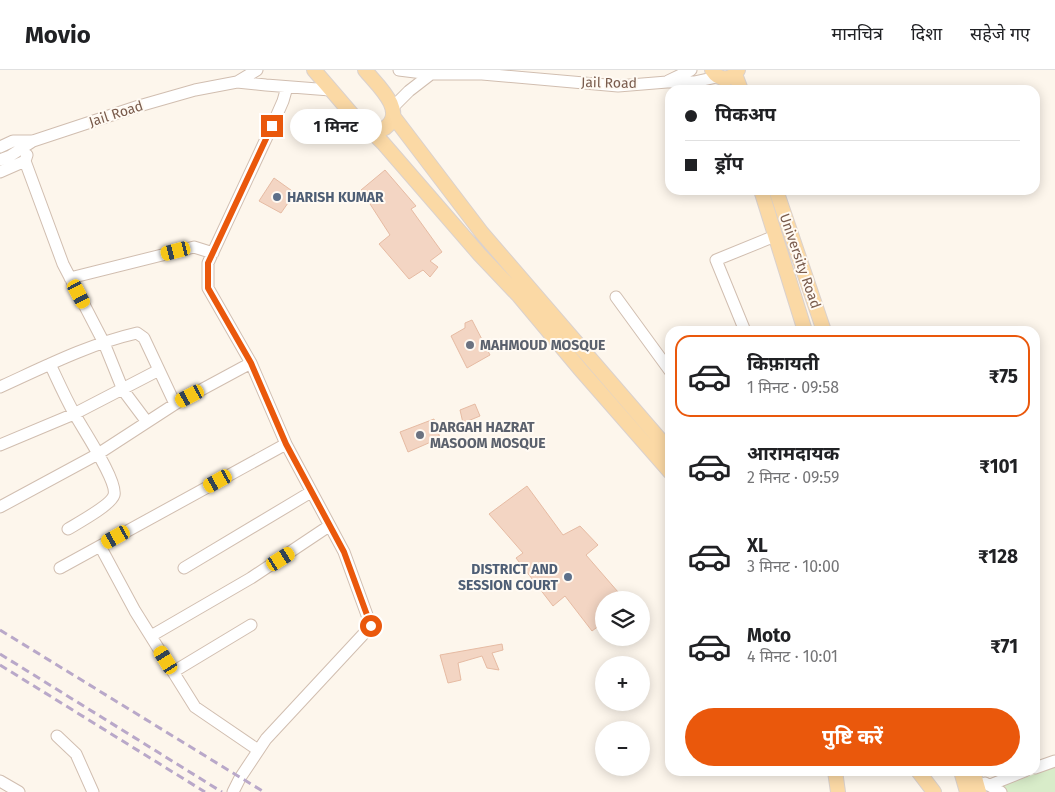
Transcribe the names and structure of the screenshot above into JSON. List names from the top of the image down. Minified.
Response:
{"streets":{"main road":["University Road"],"street":["Jail Road"]},"places":["HARISH KUMAR","MAHMOUD MOSQUE","DARGAH HAZRAT MASOOM MOSQUE","DISTRICT AND SESSION COURT"],"page":{"header":"Movio","nav":["मानचित्र","दिशा","सहेजे गए"],"banner":["पिकअप","ड्रॉप"],"bubble":"1 मिनट","list":[{"name":"किफ़ायती","note":"1 मिनट · 09:58","value":"₹75"},{"name":"आरामदायक","note":"2 मिनट · 09:59","value":"₹101"},{"name":"XL","note":"3 मिनट · 10:00","value":"₹128"},{"name":"Moto","note":"4 मिनट · 10:01","value":"₹71"}],"map_buttons":["+","−"],"buttons":"पुष्टि करें"}}
